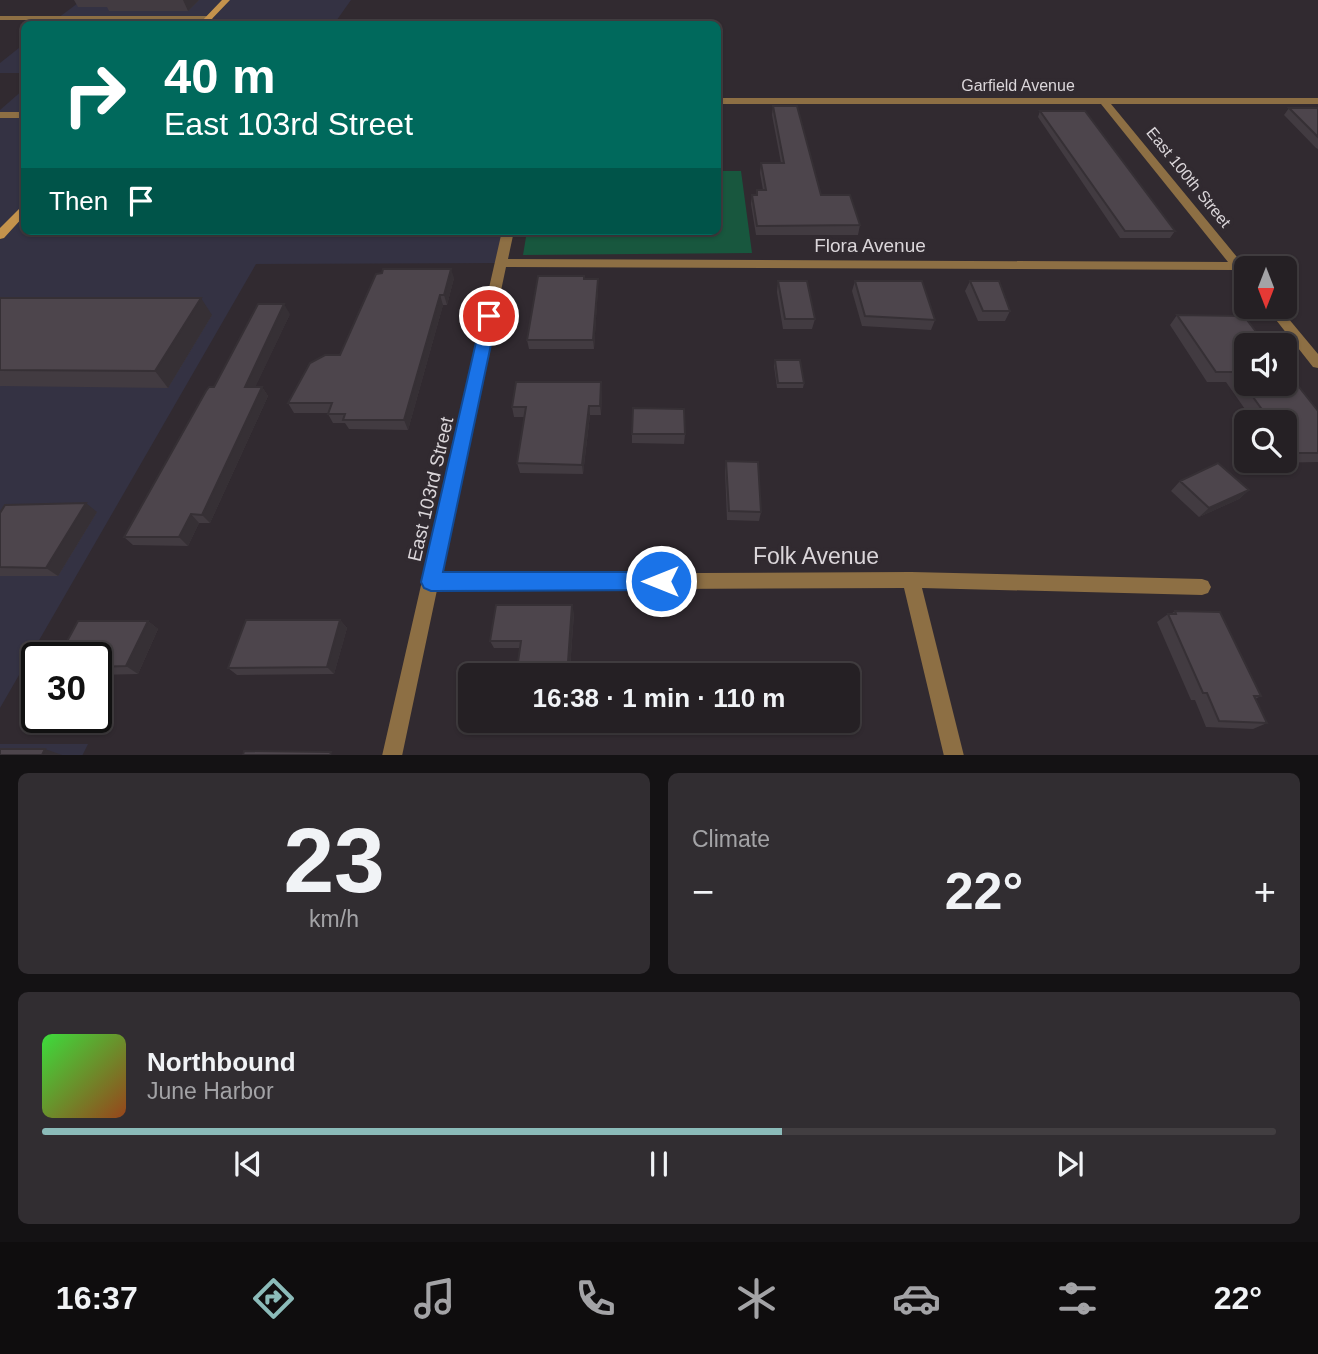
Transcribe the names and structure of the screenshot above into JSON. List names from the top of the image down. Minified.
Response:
{"streets":{"street":["Garfield Avenue","East 100th Street","Flora Avenue","East 103rd Street","Folk Avenue"]},"crossings":[["Garfield Avenue","East 100th Street"],["Flora Avenue","East 103rd Street"],["East 103rd Street","Folk Avenue"]],"north":"bottom","page":{"turn":["40 m","East 103rd Street"],"then":"Then","limit":"30","trip":"16:38 · 1 min · 110 m","tile":[["23","km/h"],"Climate"],"heat":["−","22°","+"],"song":["Northbound","June Harbor"],"tabs":["16:37","22°"]}}
